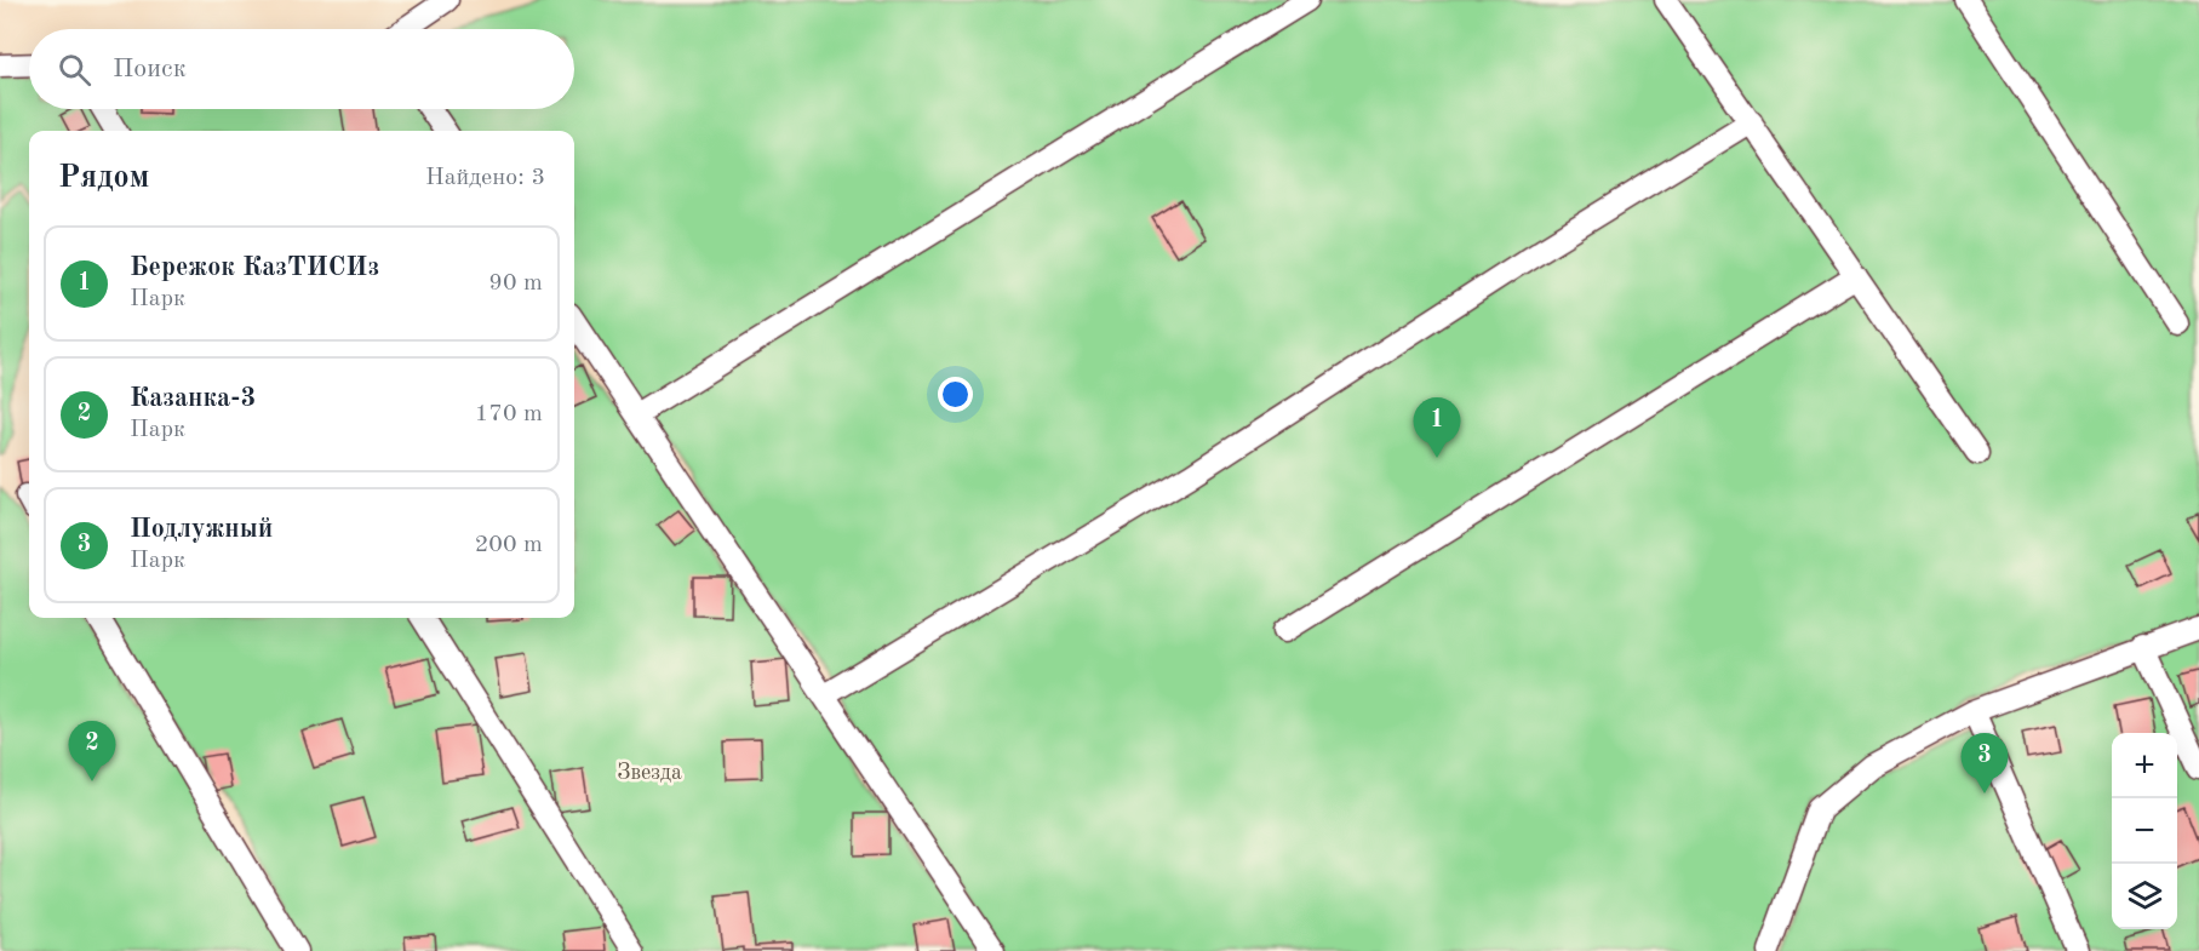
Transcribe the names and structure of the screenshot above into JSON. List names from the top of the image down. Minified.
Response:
{"parks":["Звезда"],"page":{"search":"Поиск","heading":["Рядом","Найдено: 3"],"list":[{"mark":"1","name":"Бережок КазТИСИз","note":"Парк","value":"90 m"},{"mark":"2","name":"Казанка-3","note":"Парк","value":"170 m"},{"mark":"3","name":"Подлужный","note":"Парк","value":"200 m"}],"pins":["1","2","3"],"map_buttons":["+","−"]}}
